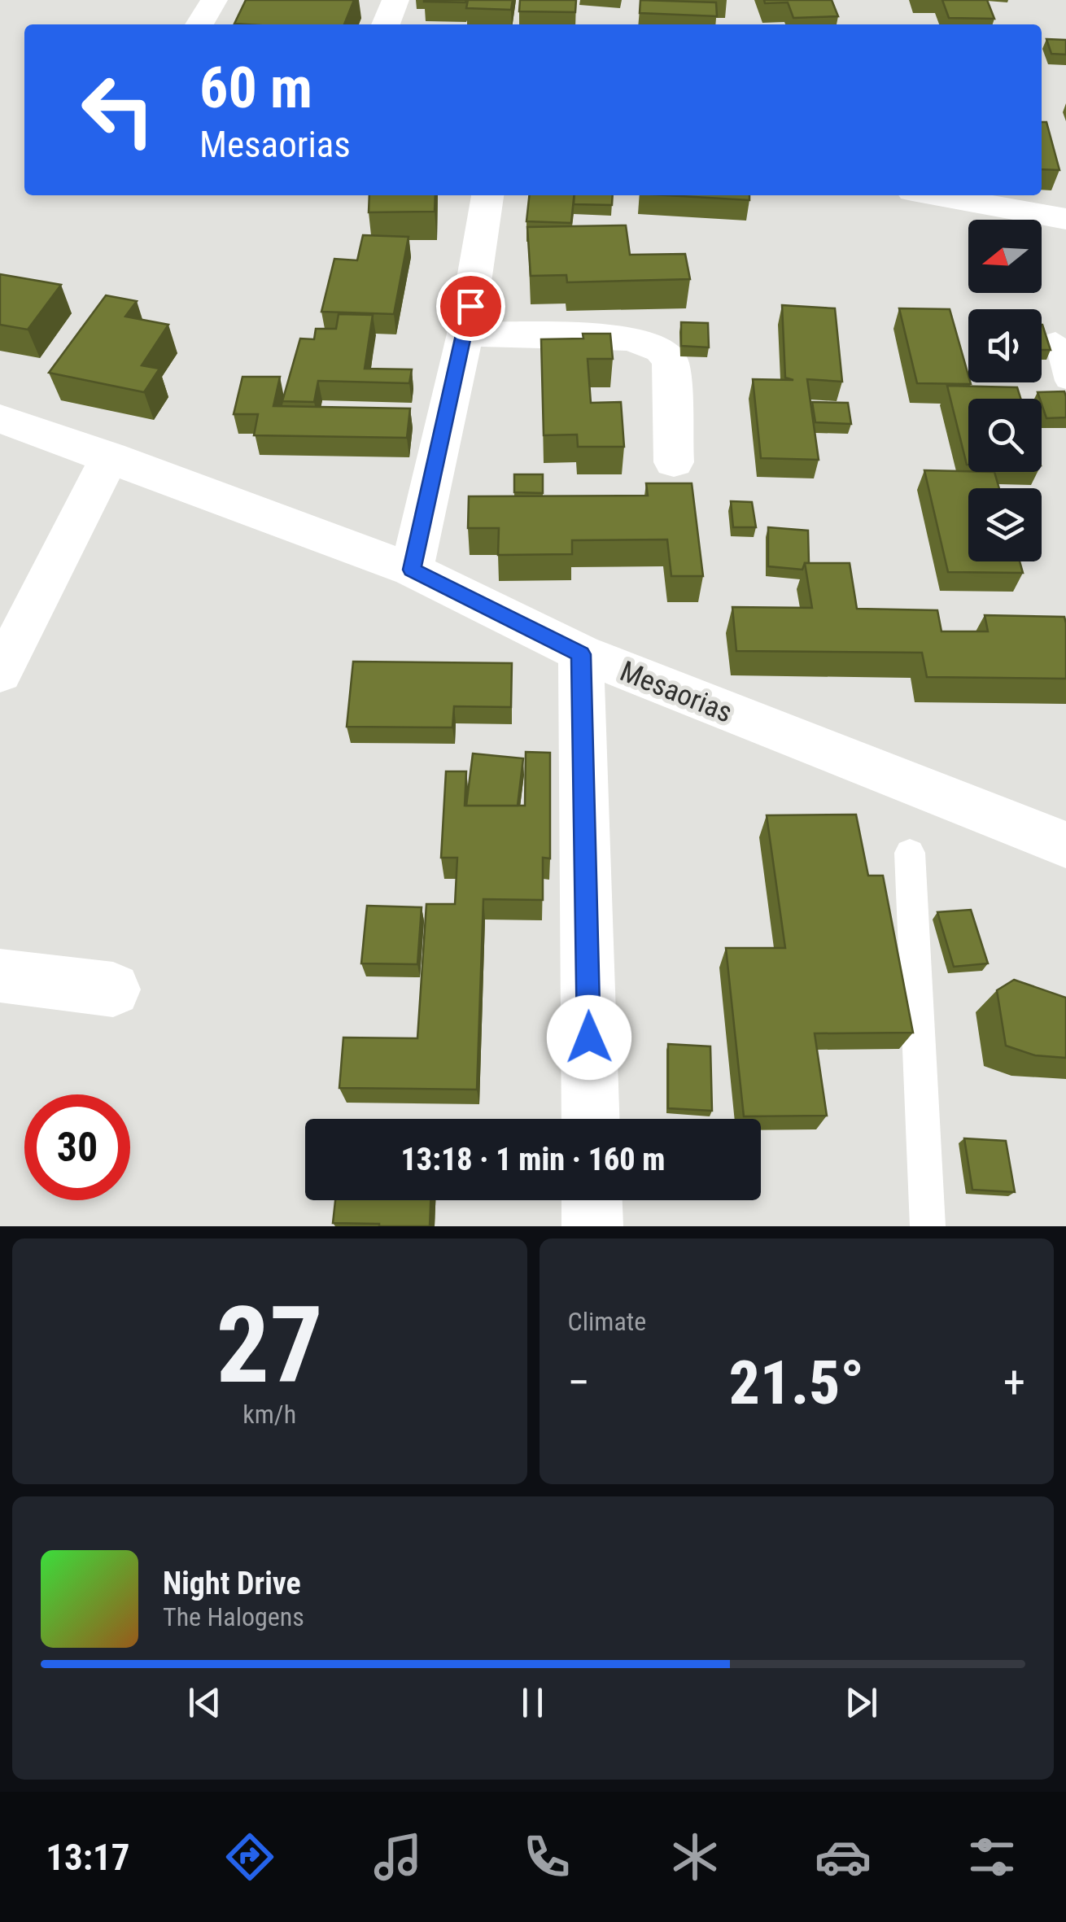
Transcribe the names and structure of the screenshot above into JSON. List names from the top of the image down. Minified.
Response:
{"streets":{"street":["Mesaorias"]},"north":"left","page":{"turn":["60 m","Mesaorias"],"limit":"30","trip":"13:18 · 1 min · 160 m","tile":[["27","km/h"],"Climate"],"heat":["−","21.5°","+"],"song":["Night Drive","The Halogens"],"tabs":"13:17"}}
